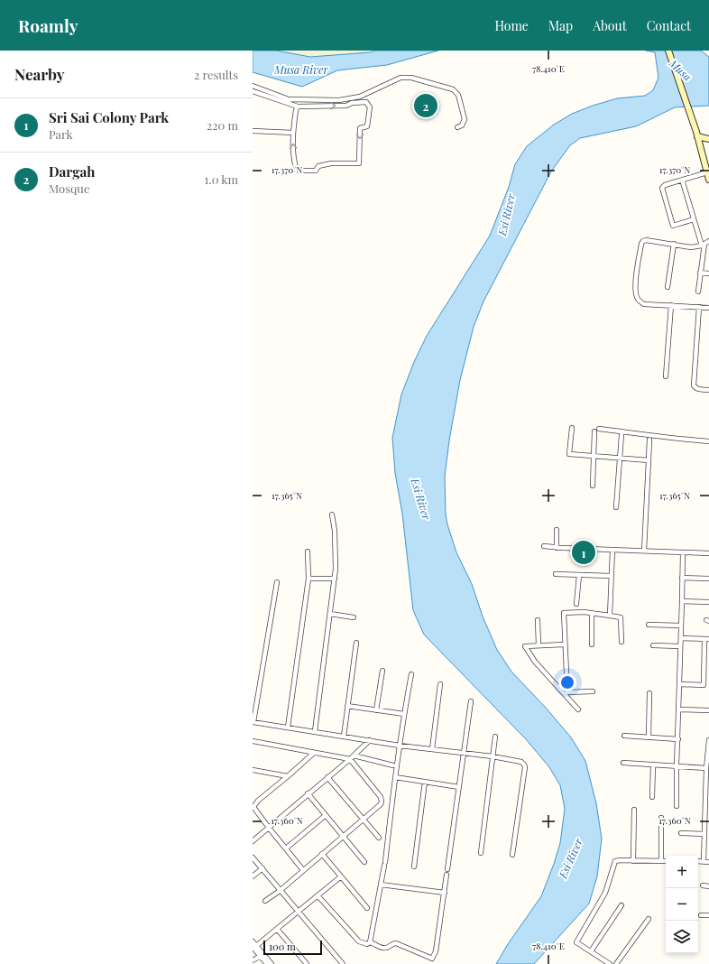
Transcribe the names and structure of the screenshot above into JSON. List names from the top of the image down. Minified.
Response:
{"water":["Musa River","Musa","Esi River"],"scale_bar":"100 m","page":{"header":"Roamly","nav":["Home","Map","About","Contact"],"heading":["Nearby","2 results"],"pins":["2","1"],"list":[{"mark":"1","name":"Sri Sai Colony Park","note":"Park","value":"220 m"},{"mark":"2","name":"Dargah","note":"Mosque","value":"1.0 km"}],"map_buttons":["+","−"],"scale":"100 m"},"coordinates":["78.410°E","17.370°N","17.365°N","17.360°N"]}
